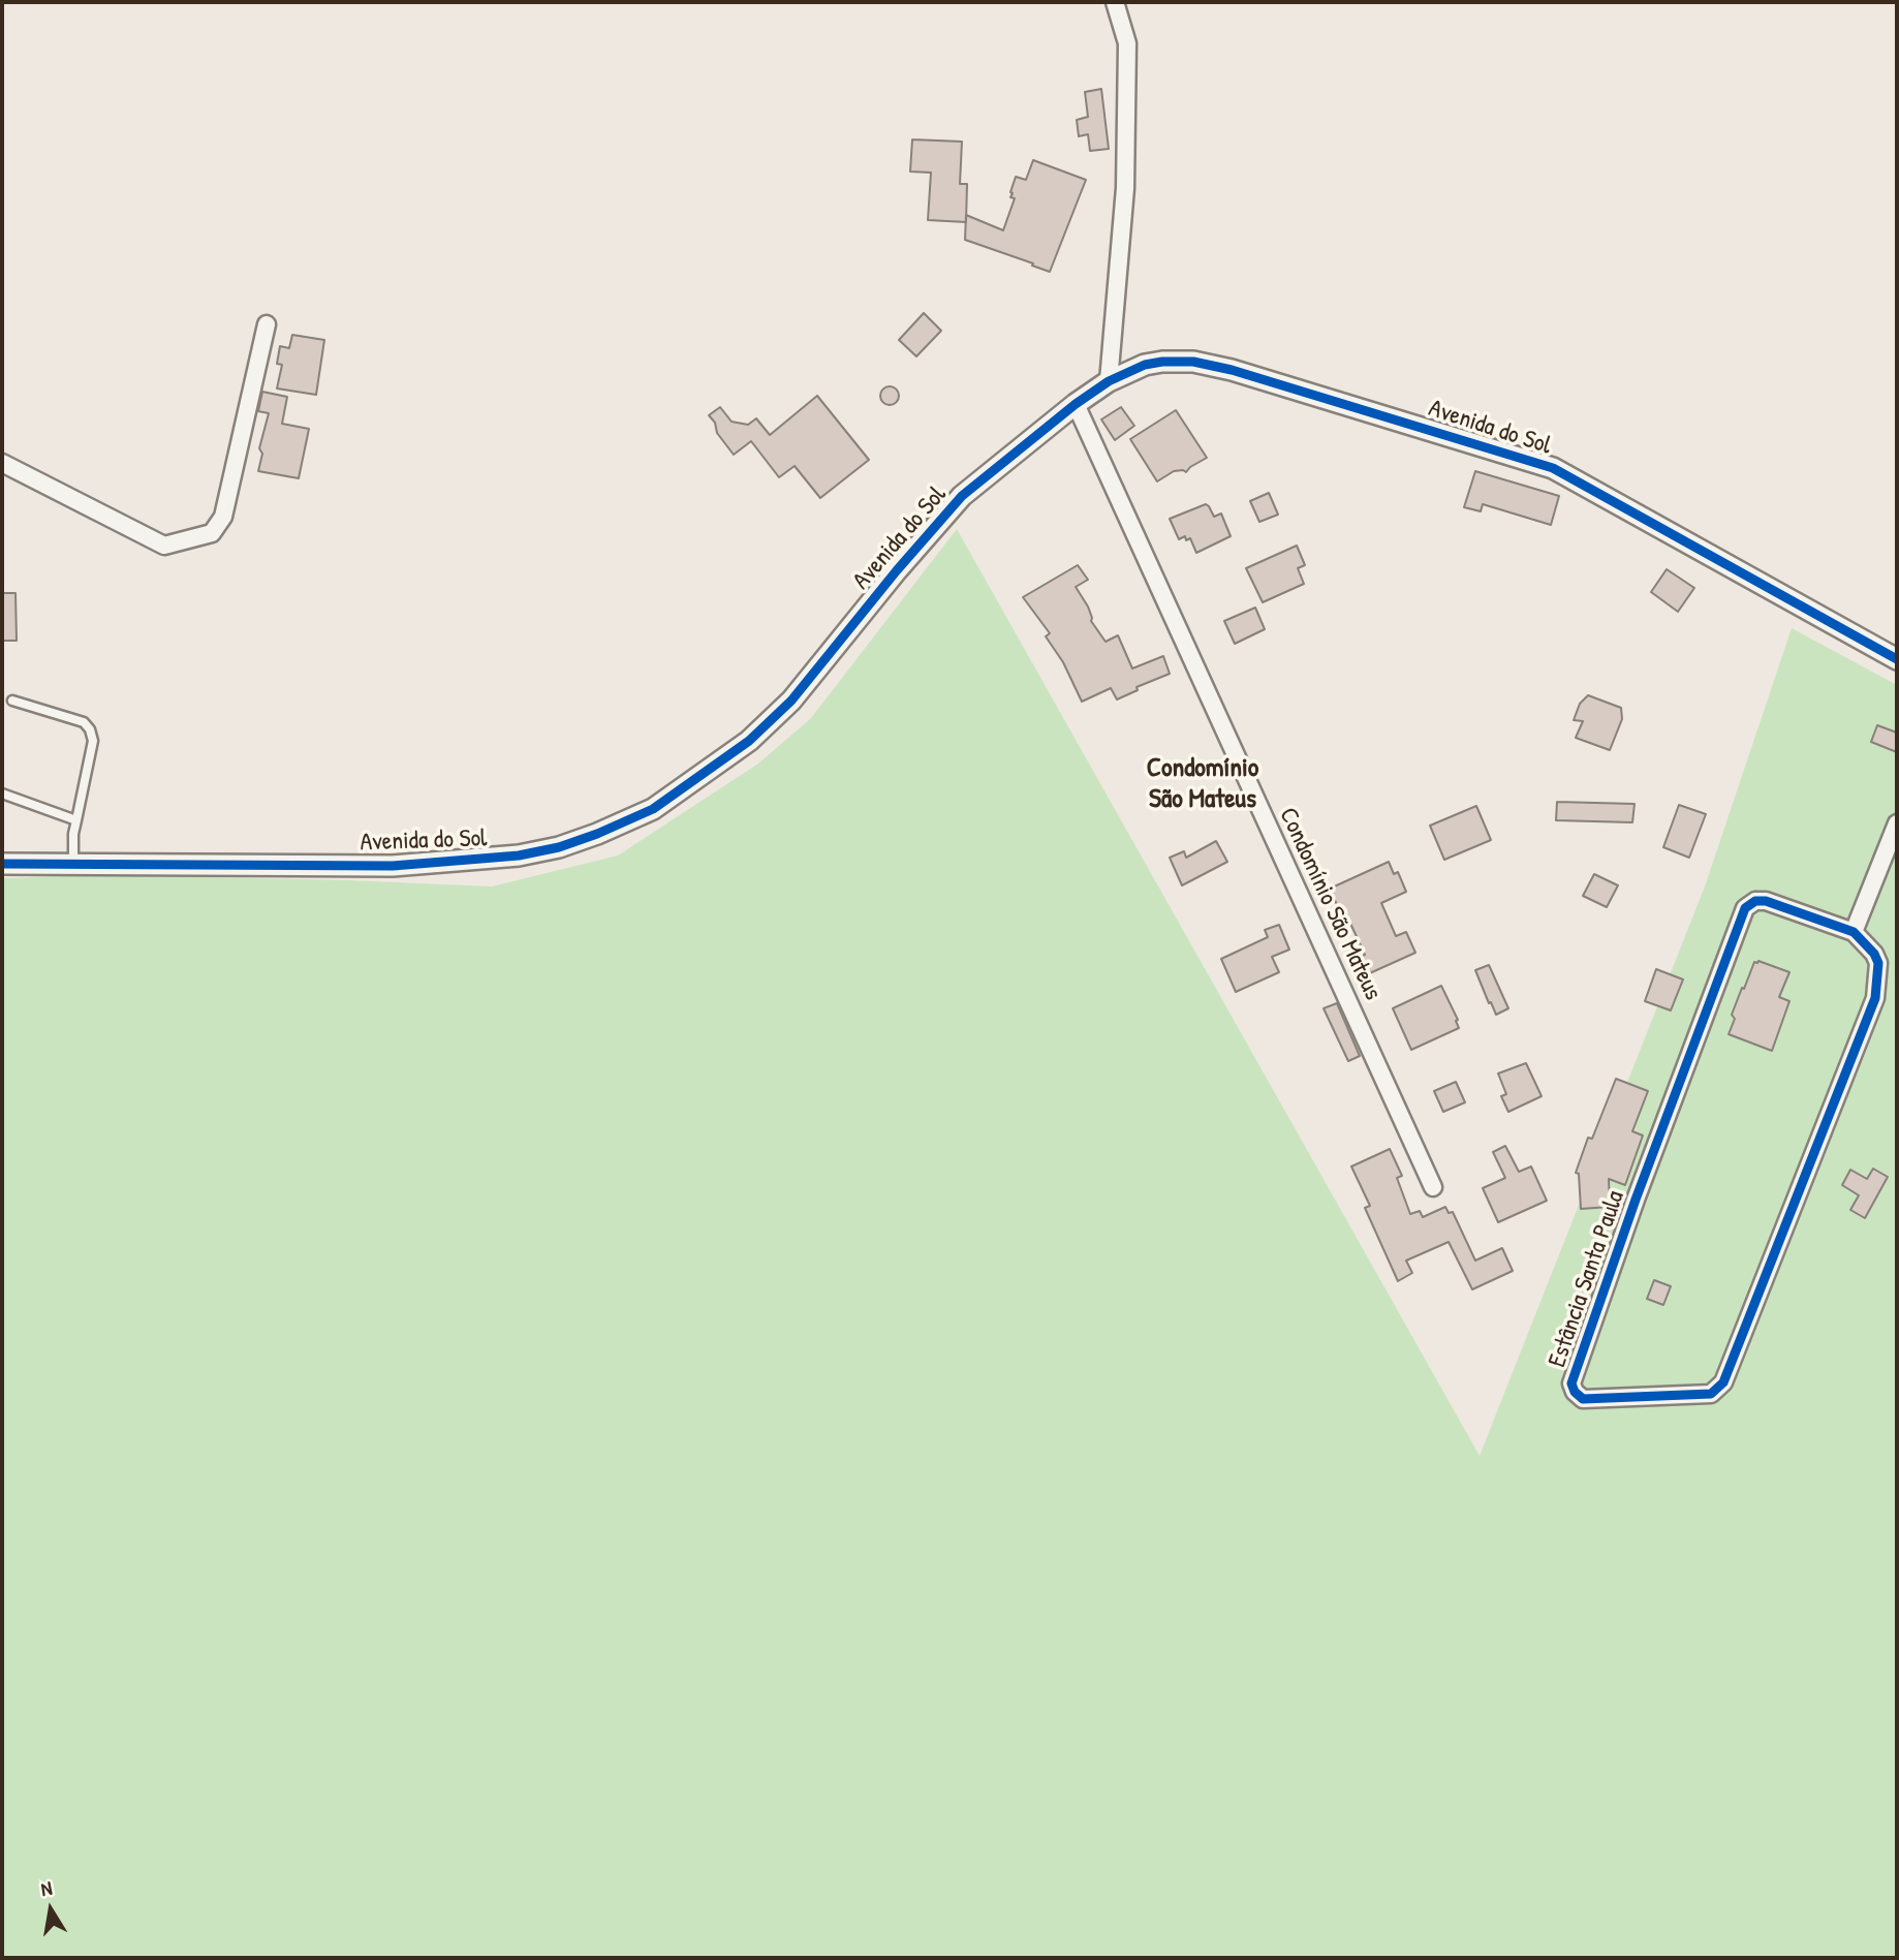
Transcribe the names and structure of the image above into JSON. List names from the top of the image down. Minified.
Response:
{"streets":{"street":["Avenida do Sol","Condomínio São Mateus","Estância Santa Paula"]},"crossings":[["Avenida do Sol","Condomínio São Mateus"]],"districts":["Condomínio São Mateus"],"north":"top"}
